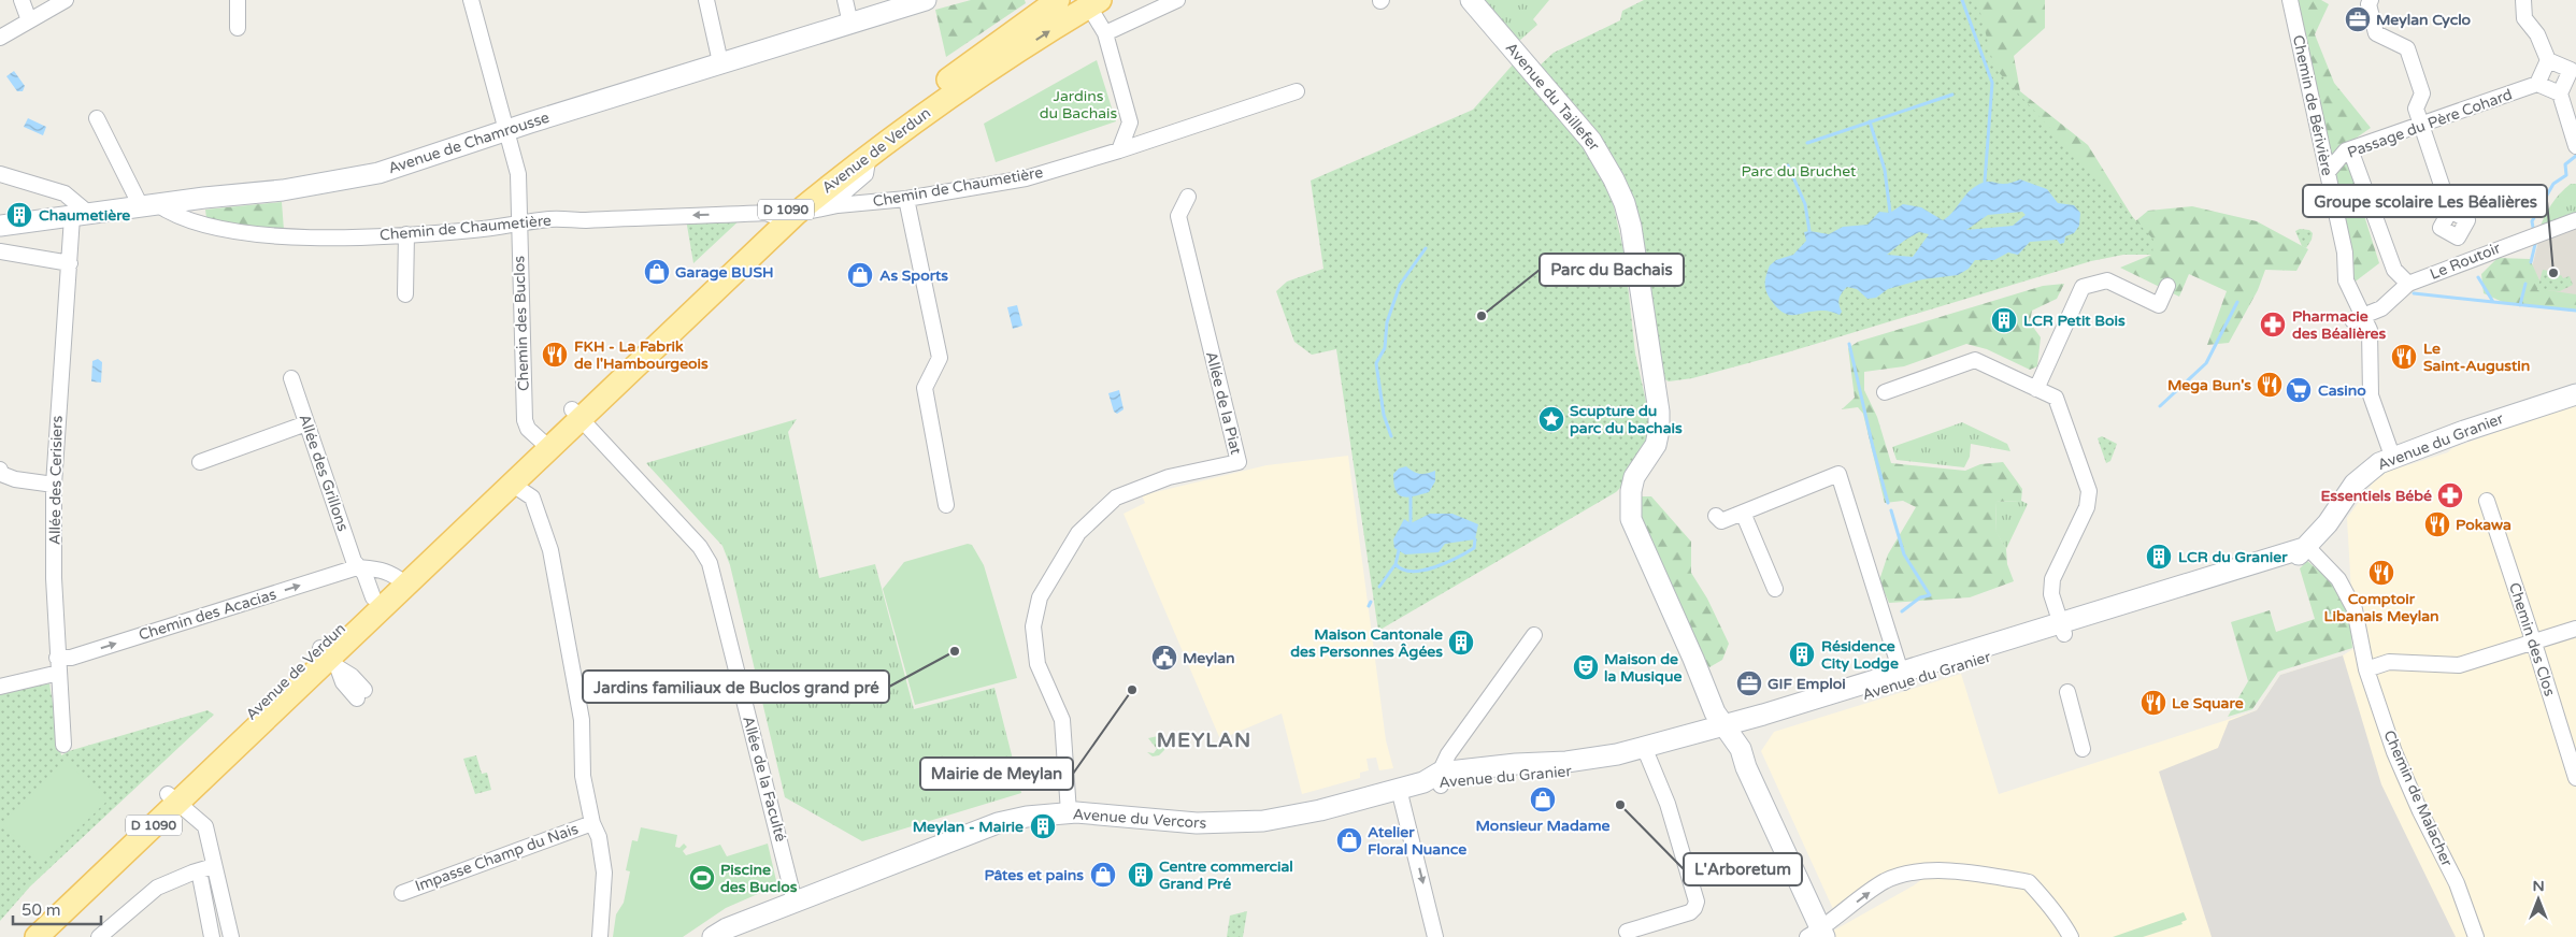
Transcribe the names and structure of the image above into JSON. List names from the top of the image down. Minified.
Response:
{"streets":{"main road":["Avenue de Verdun","D 1090"],"street":["Avenue du Taillefer","Chemin de Bérivière","Passage du Père Cohard","Avenue de Chamrousse","Chemin de Chaumetière","Le Routoir","Chemin des Buclos","Allée de la Piat","Avenue du Granier","Allée des Grillons","Allée des Cerisiers","Chemin des Acacias","Chemin des Clos","Allée de la Faculté","Chemin de Malacher","Avenue du Vercors","Impasse Champ du Nais"]},"crossings":[["Avenue du Taillefer","Avenue du Granier"],["Chemin de Bérivière","Passage du Père Cohard"],["Chemin de Bérivière","Le Routoir"],["Chemin de Bérivière","Avenue du Granier"],["Avenue de Chamrousse","Chemin de Chaumetière"],["Avenue de Chamrousse","Chemin des Buclos"],["Avenue de Chamrousse","Allée des Cerisiers"],["Avenue de Verdun","Chemin de Chaumetière"],["Avenue de Verdun","Chemin des Buclos"],["Avenue de Verdun","Allée des Grillons"],["Avenue de Verdun","Allée de la Faculté"],["Chemin de Chaumetière","Chemin des Buclos"],["Allée de la Piat","Avenue du Vercors"],["Avenue du Granier","Chemin de Malacher"],["Avenue du Granier","Avenue du Vercors"],["Allée des Grillons","Chemin des Acacias"],["Allée des Cerisiers","Chemin des Acacias"],["Allée de la Faculté","Avenue du Vercors"]],"one_way":["Chemin des Acacias"],"districts":["MEYLAN"],"parks":["Jardins du Bachais","Parc du Bruchet"],"places":{"office":["Meylan Cyclo","GIF Emploi"],"building":["Chaumetière","LCR Petit Bois","LCR du Granier","Maison Cantonale des Personnes Âgées","Résidence City Lodge","Meylan - Mairie","Centre commercial Grand Pré"],"shop":["Garage BUSH","As Sports","Monsieur Madame","Atelier Floral Nuance","Pâtes et pains"],"other":["Groupe scolaire Les Béalières","Parc du Bachais","Jardins familiaux de Buclos grand pré","Mairie de Meylan","L'Arboretum"],"pharmacy":["Pharmacie des Béalières","Essentiels Bébé"],"restaurant":["FKH - La Fabrik de l'Hambourgeois","Le Saint-Augustin","Mega Bun's","Pokawa","Comptoir Libanais Meylan","Le Square"],"supermarket":["Casino"],"place":["Scupture du parc du bachais"],"public building":["Meylan"],"theatre":["Maison de la Musique"],"sports":["Piscine des Buclos"]},"scale_bar":"50 m","north":"top"}
